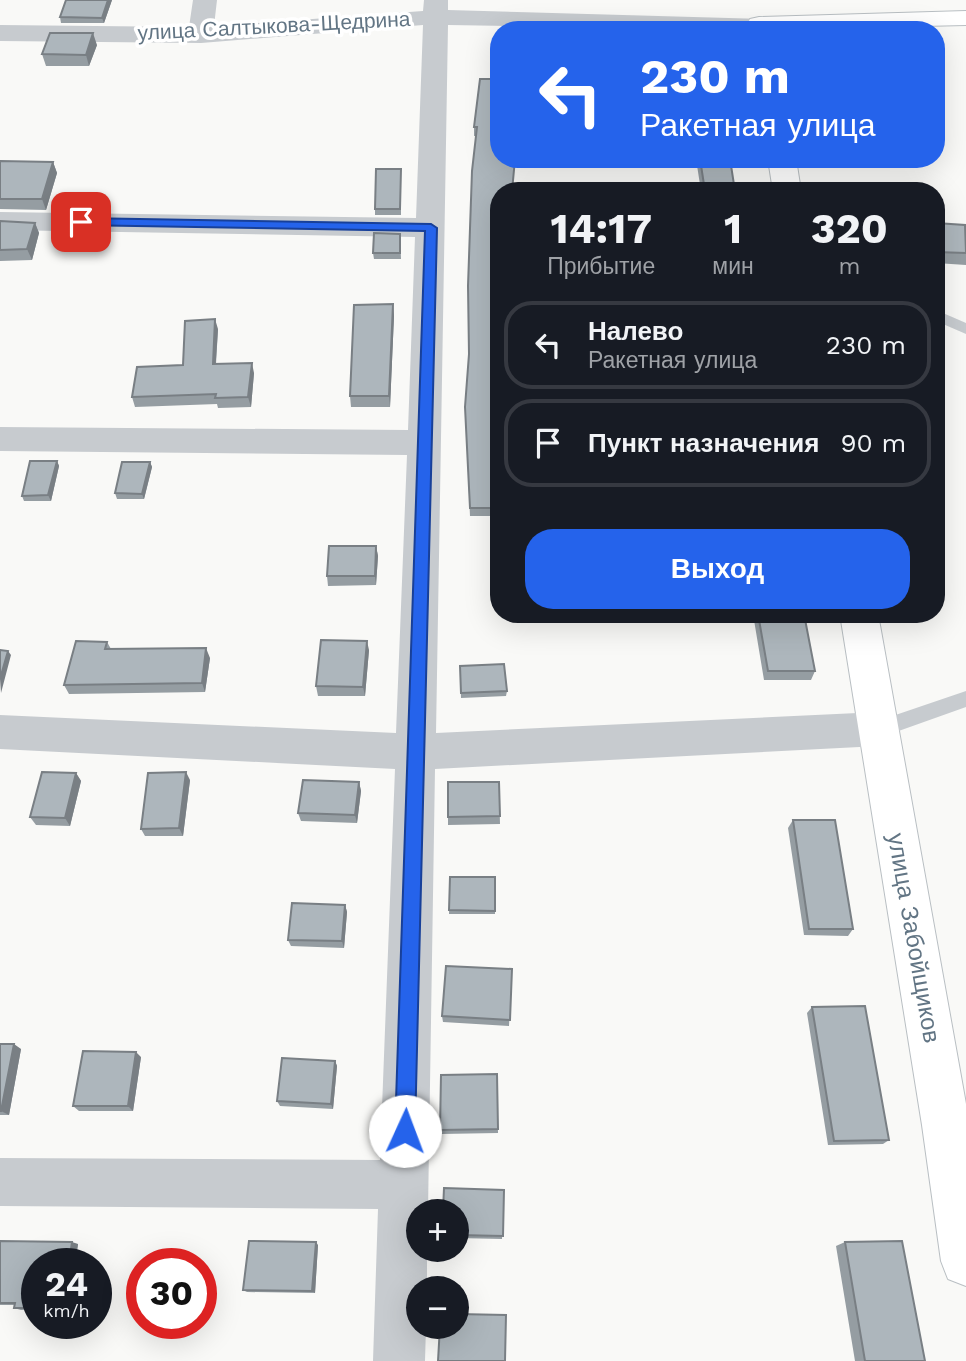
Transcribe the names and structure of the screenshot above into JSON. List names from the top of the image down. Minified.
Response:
{"streets":{"main road":["улица Забойщиков"],"street":["улица Салтыкова-Щедрина"]},"page":{"turn":["230 m","Ракетная улица"],"eta":["14:17","Прибытие","1","мин","320","m"],"list":[{"name":"Налево","note":"Ракетная улица","value":"230 m"},{"name":"Пункт назначения","value":"90 m"}],"buttons":"Выход","map_buttons":["+","−"],"speed":"24 km/h","limit":"30"}}
